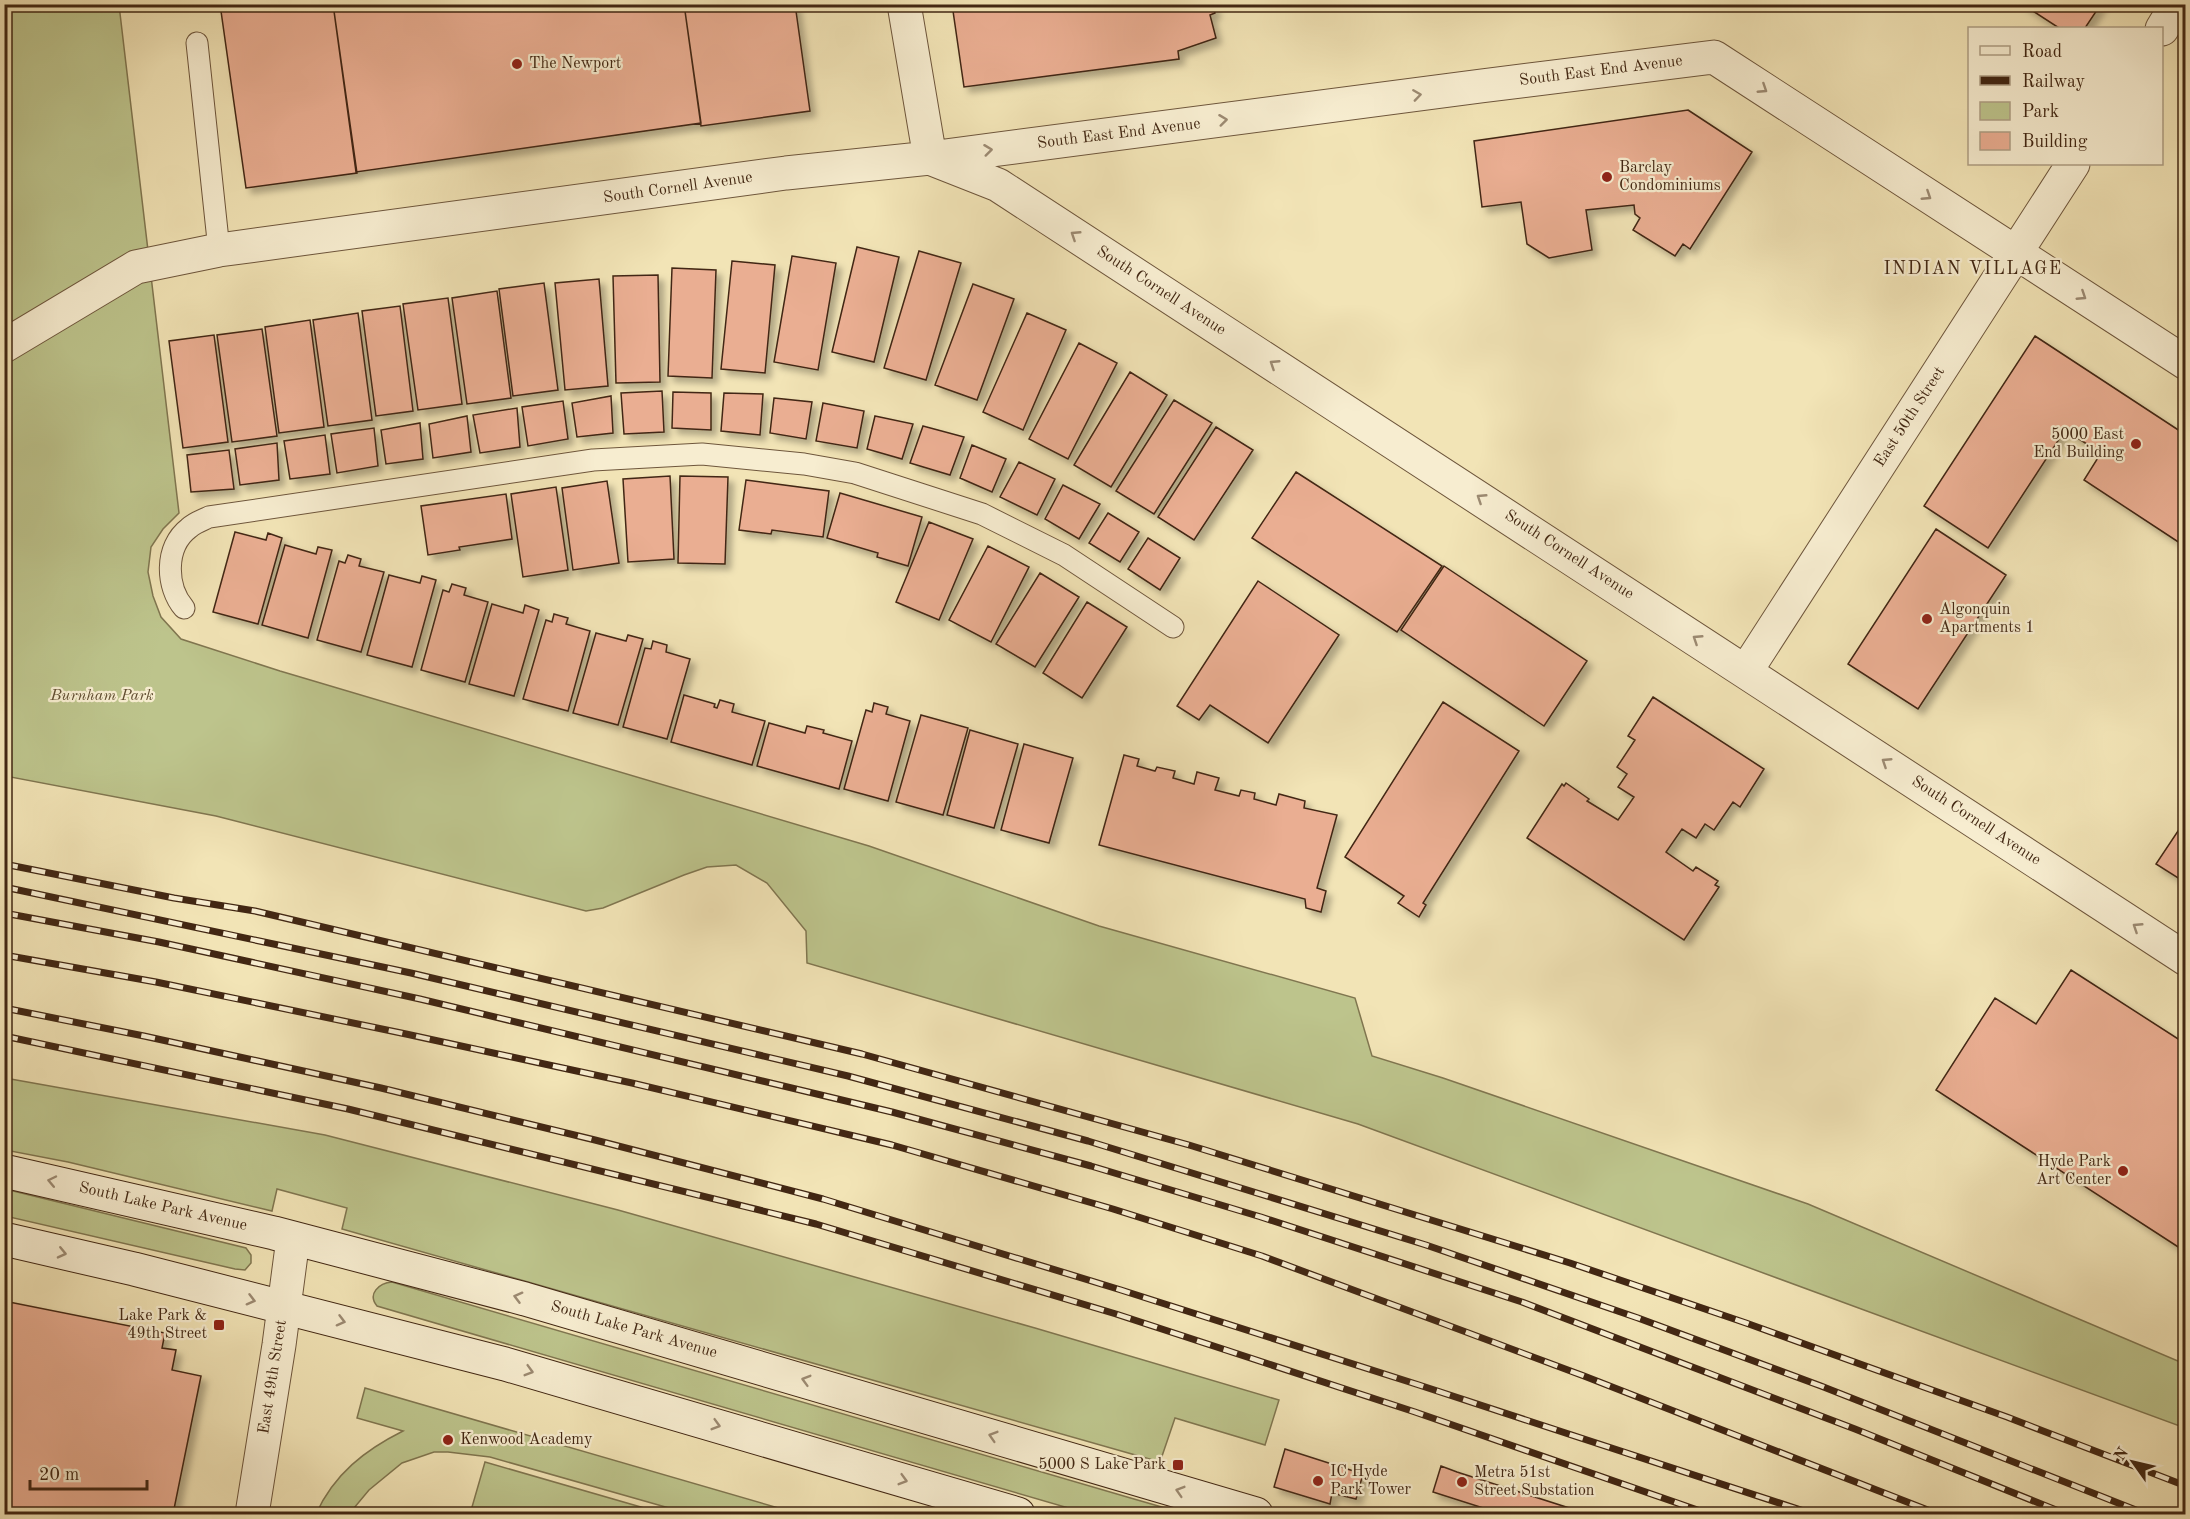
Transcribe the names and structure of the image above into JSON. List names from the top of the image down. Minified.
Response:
{"streets":{"street":["South East End Avenue","South Cornell Avenue","East 50th Street","South Lake Park Avenue","East 49th Street"]},"crossings":[["South East End Avenue","South Cornell Avenue"],["South East End Avenue","East 50th Street"],["South Cornell Avenue","East 50th Street"],["South Lake Park Avenue","East 49th Street"]],"one_way":["South East End Avenue","South Cornell Avenue"],"districts":["INDIAN VILLAGE"],"parks":["Burnham Park"],"places":{"other":["The Newport","Barclay Condominiums","5000 East End Building","Algonquin Apartments 1","Hyde Park Art Center","Kenwood Academy","IC Hyde Park Tower","Metra 51st Street Substation"],"transit":["Lake Park & 49th Street","5000 S Lake Park"]},"legend":["Road","Railway","Park","Building"],"scale_bar":"20 m","north":"top left"}
